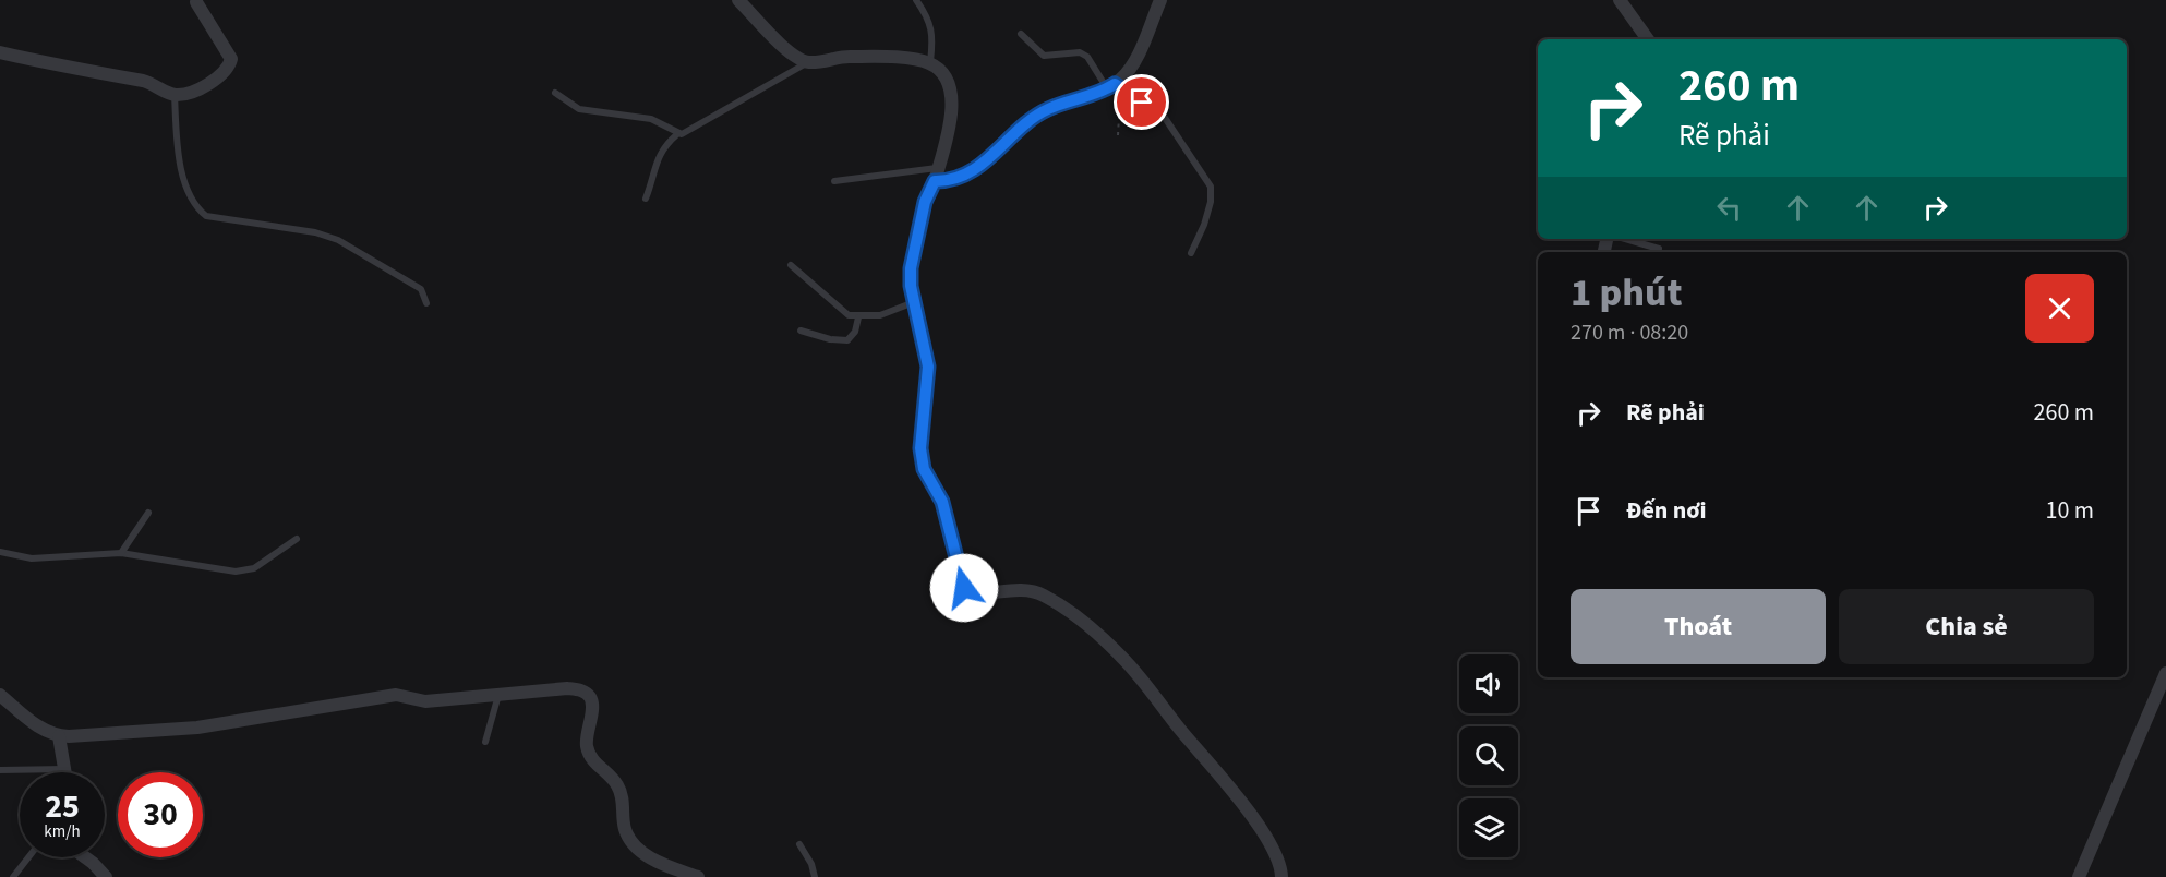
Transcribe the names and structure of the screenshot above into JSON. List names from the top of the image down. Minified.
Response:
{"page":{"turn":["260 m","Rẽ phải"],"heading":["1 phút","270 m · 08:20"],"list":[{"name":"Rẽ phải","value":"260 m"},{"name":"Đến nơi","value":"10 m"}],"buttons":["Thoát","Chia sẻ"],"speed":"25 km/h","limit":"30"}}
